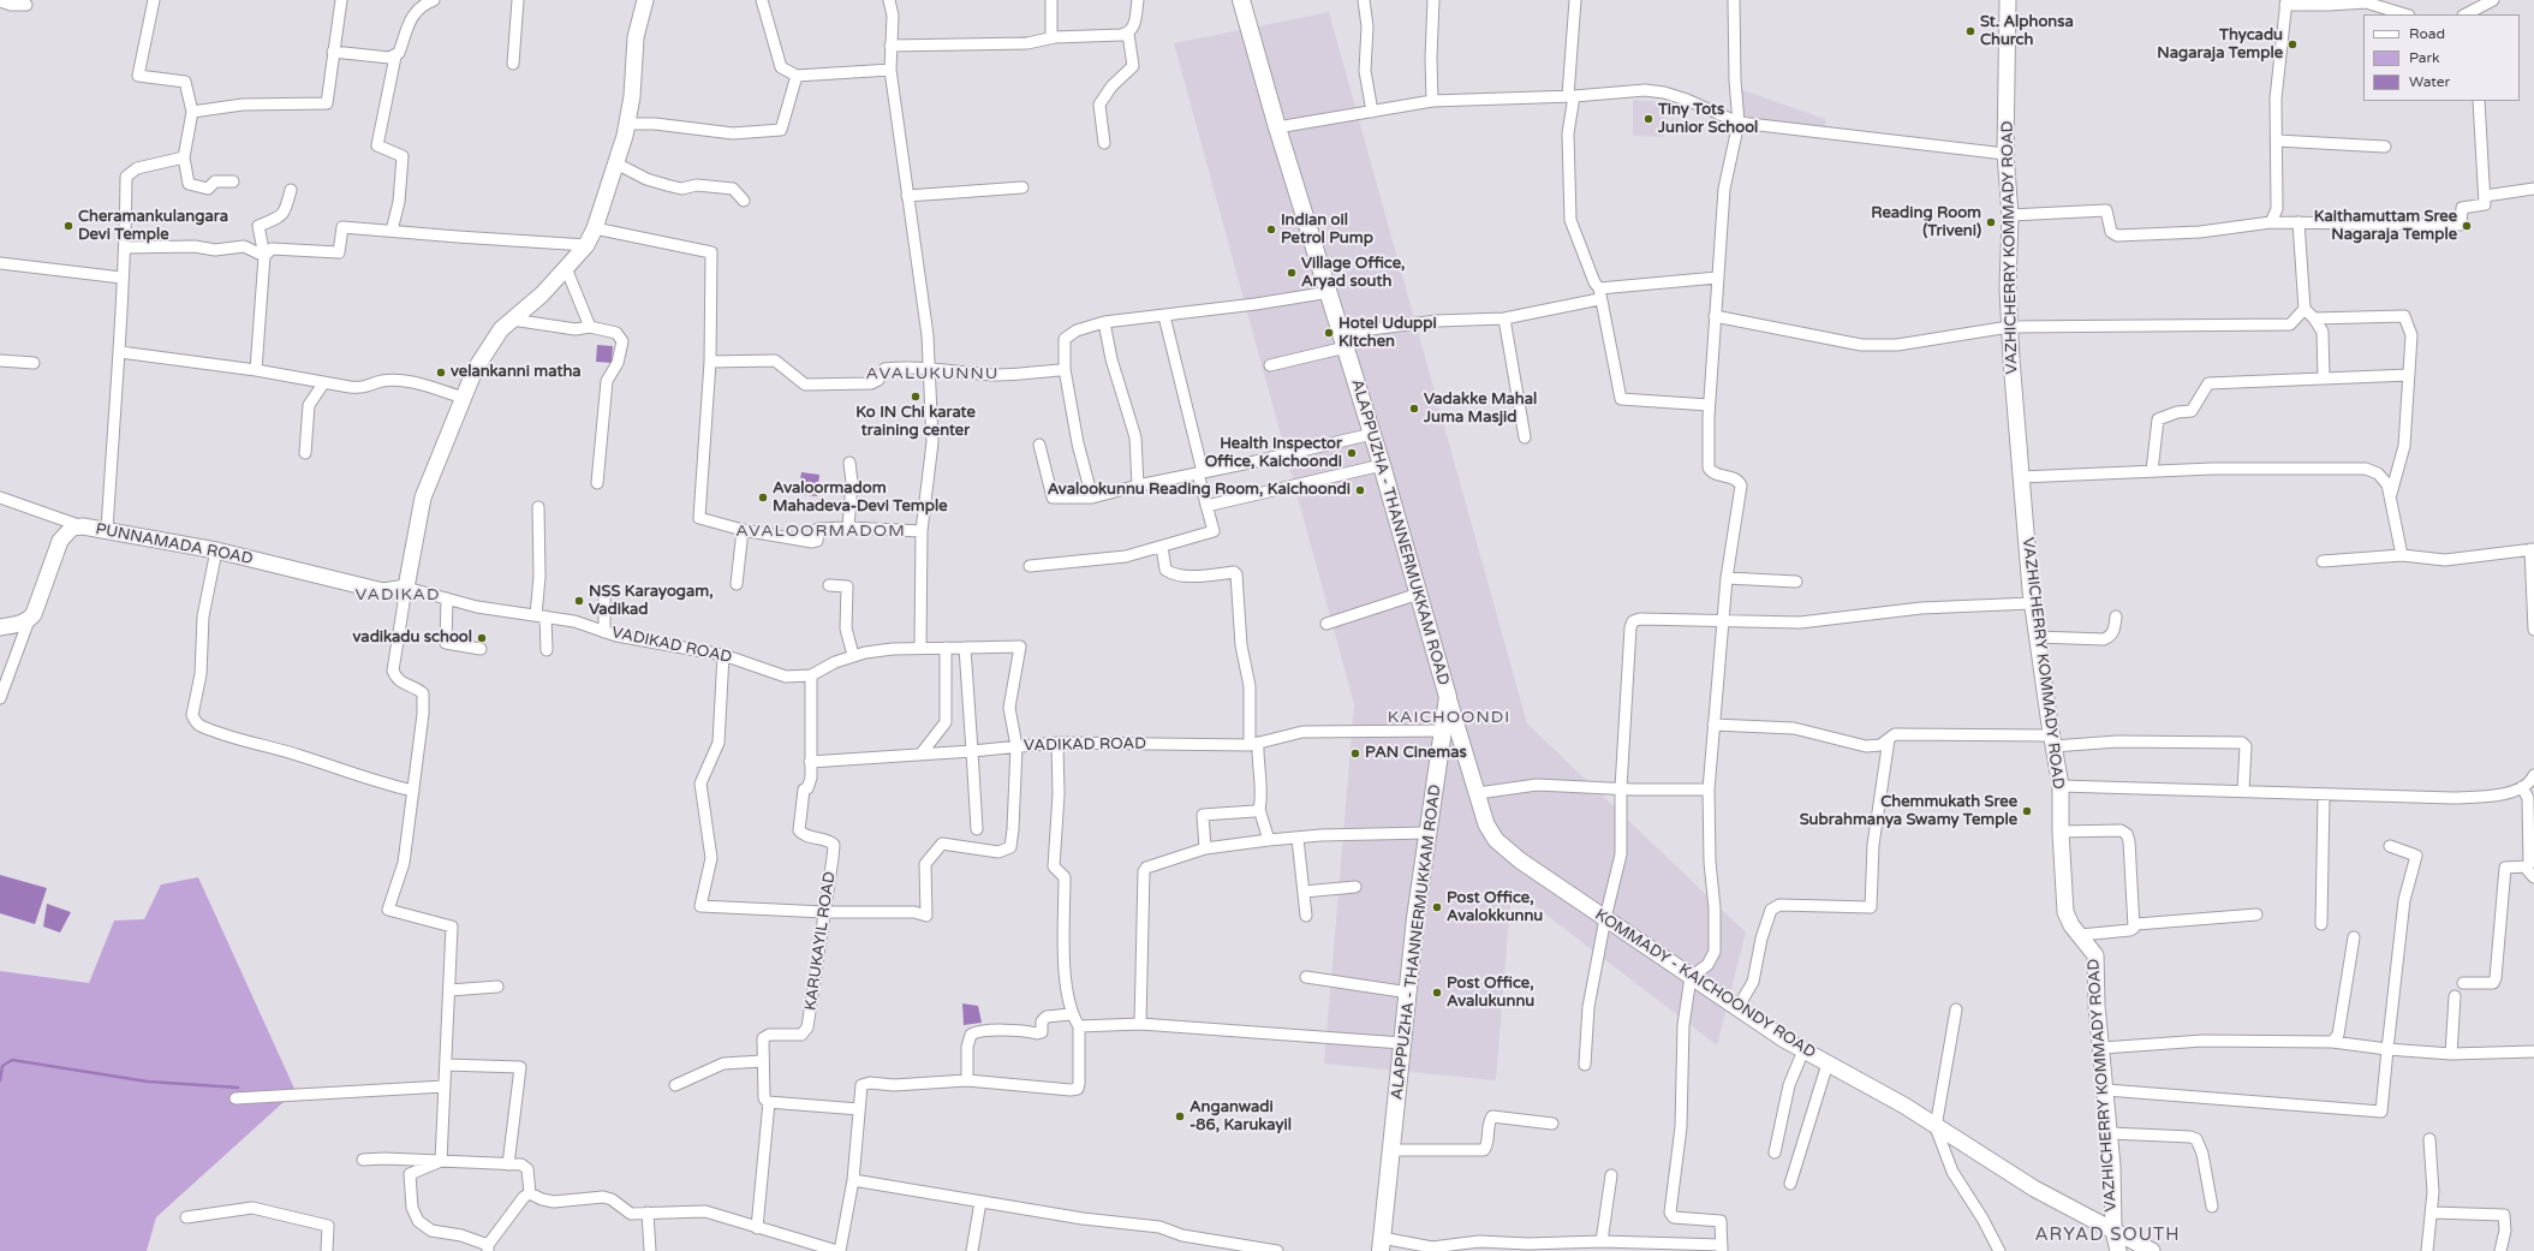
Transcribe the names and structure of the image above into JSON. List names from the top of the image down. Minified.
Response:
{"streets":{"main road":["VAZHICHERRY KOMMADY ROAD","ALAPPUZHA - THANNERMUKKAM ROAD","PUNNAMADA ROAD","KOMMADY - KAICHOONDY ROAD"],"street":["VADIKAD ROAD","KARUKAYIL ROAD"]},"crossings":[["VAZHICHERRY KOMMADY ROAD","KOMMADY - KAICHOONDY ROAD"],["ALAPPUZHA - THANNERMUKKAM ROAD","VADIKAD ROAD"],["ALAPPUZHA - THANNERMUKKAM ROAD","KOMMADY - KAICHOONDY ROAD"],["PUNNAMADA ROAD","VADIKAD ROAD"],["VADIKAD ROAD","KARUKAYIL ROAD"]],"districts":["AVALUKUNNU","AVALOORMADOM","VADIKAD","KAICHOONDI","ARYAD SOUTH"],"places":["St. Alphonsa Church","Thycadu Nagaraja Temple","Tiny Tots Junior School","Reading Room (Triveni)","Cheramankulangara Devi Temple","Kaithamuttam Sree Nagaraja Temple","Indian oil Petrol Pump","Village Office, Aryad south","Hotel Uduppi Kitchen","velankanni matha","Ko IN Chi karate training center","Vadakke Mahal Juma Masjid","Health Inspector Office, Kaichoondi","Avalookunnu Reading Room, Kaichoondi","Avaloormadom Mahadeva-Devi Temple","NSS Karayogam, Vadikad","vadikadu school","PAN Cinemas","Chemmukath Sree Subrahmanya Swamy Temple","Post Office, Avalokkunnu","Post Office, Avalukunnu","Anganwadi -86, Karukayil"],"legend":["Road","Park","Water"]}
